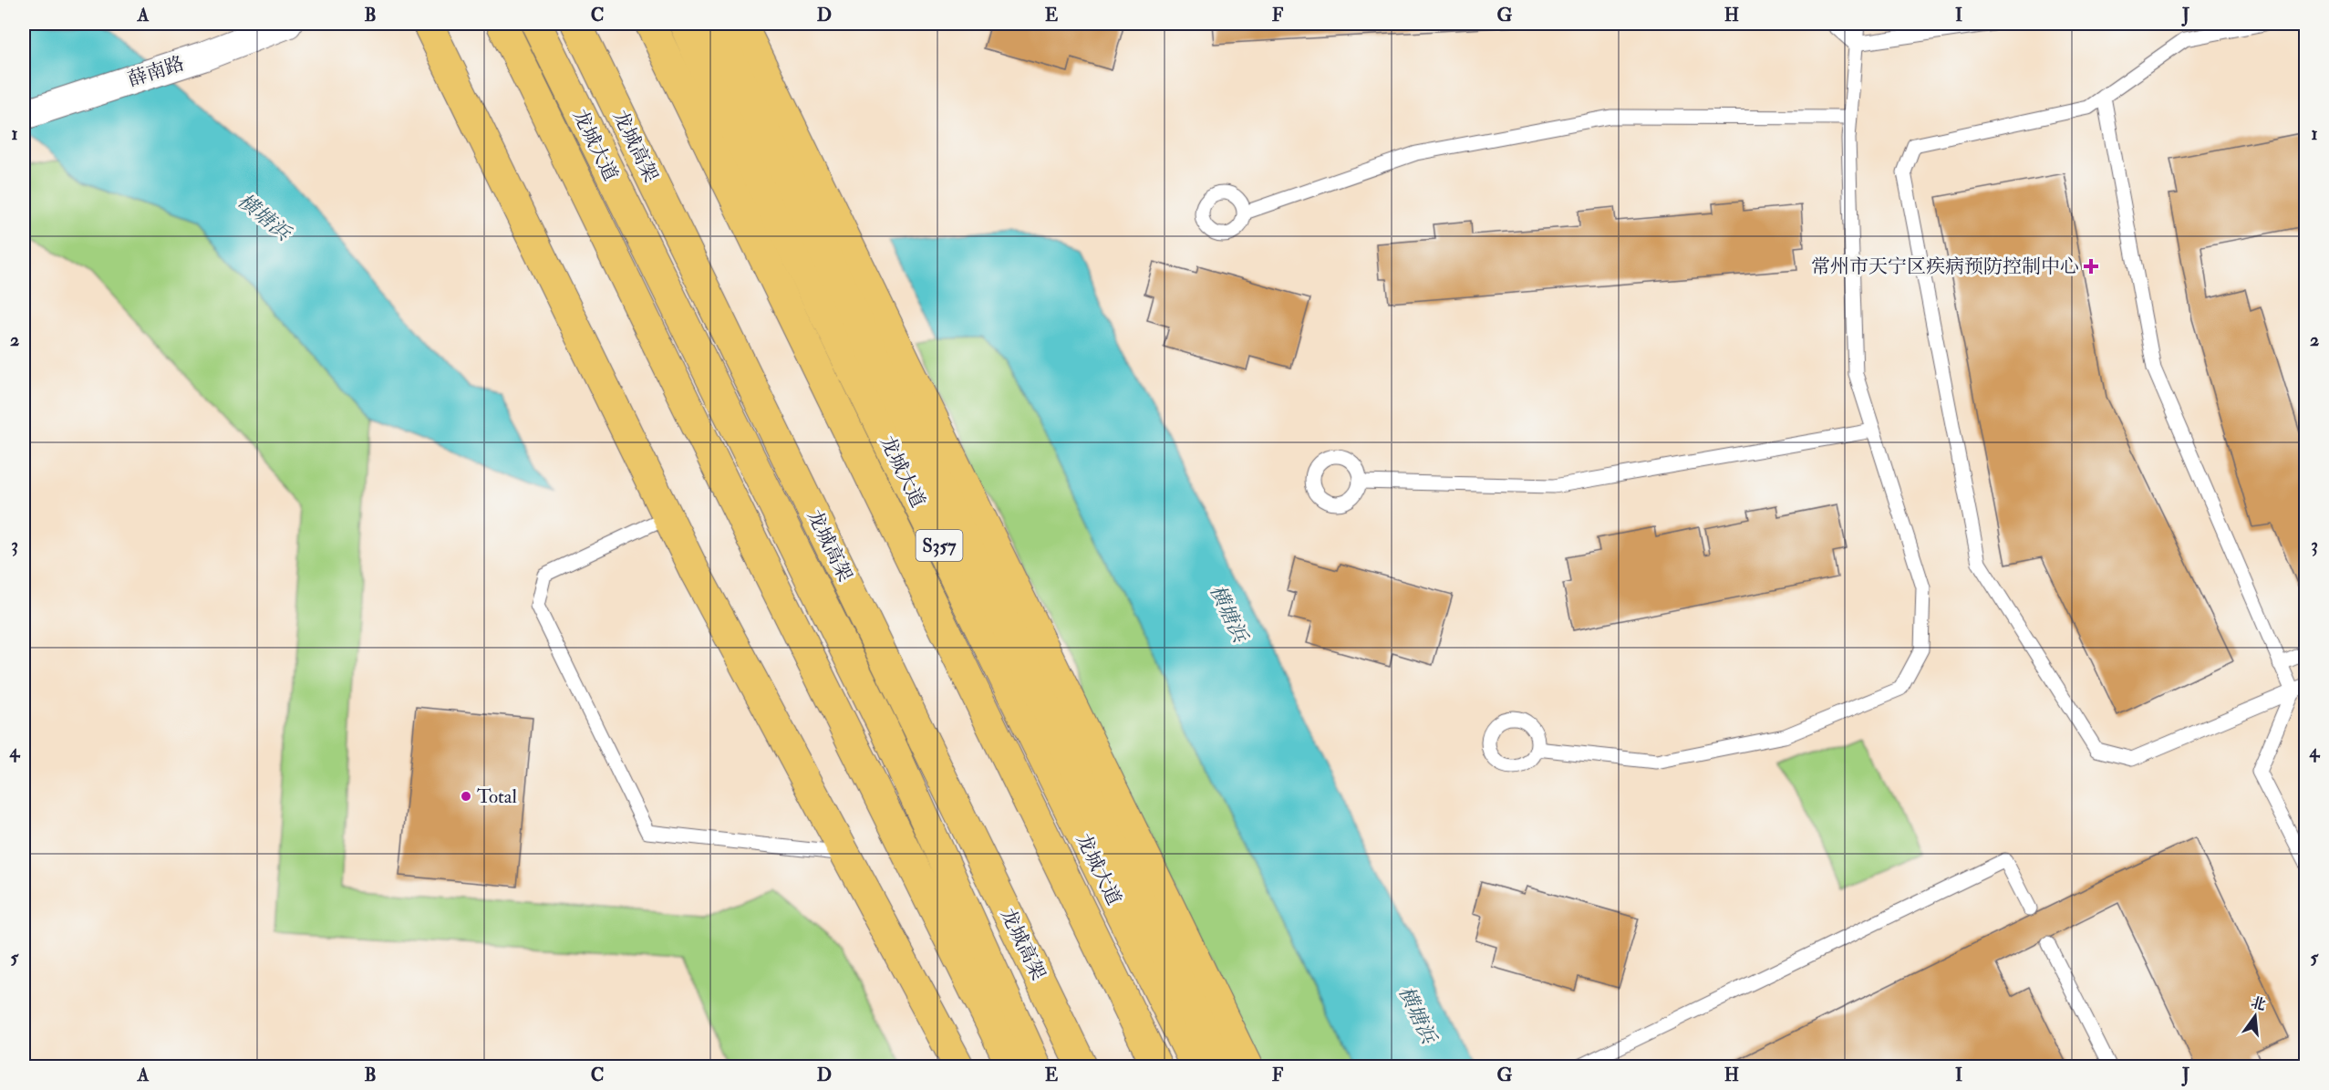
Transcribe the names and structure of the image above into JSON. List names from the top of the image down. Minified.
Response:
{"streets":{"main road":["龙城大道","龙城高架","S357"],"street":["薛南路"]},"water":["横塘浜"],"places":{"health":["常州市天宁区疾病预防控制中心"],"other":["Total"]},"north":"top","grid":{"columns":["A","B","C","D","E","F","G","H","I","J"],"rows":["1","2","3","4","5"]}}
